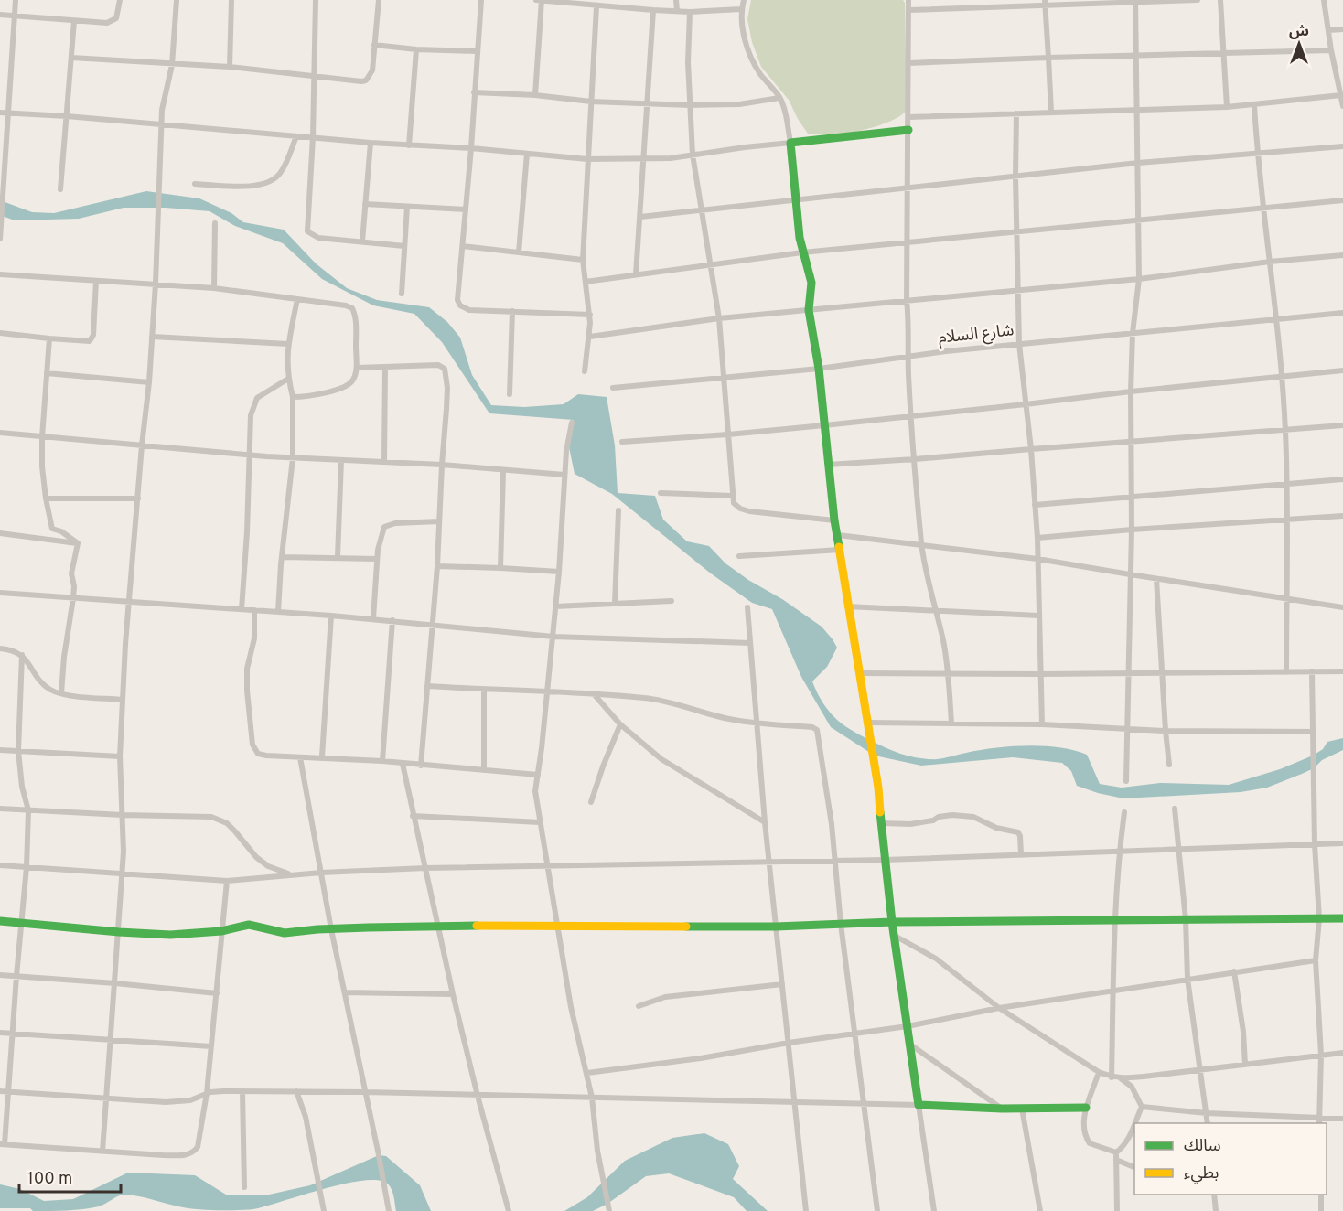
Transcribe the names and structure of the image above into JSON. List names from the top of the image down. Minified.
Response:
{"streets":{"street":["شارع السلام"]},"legend":["سالك","بطيء"],"scale_bar":"100 m","north":"top"}
